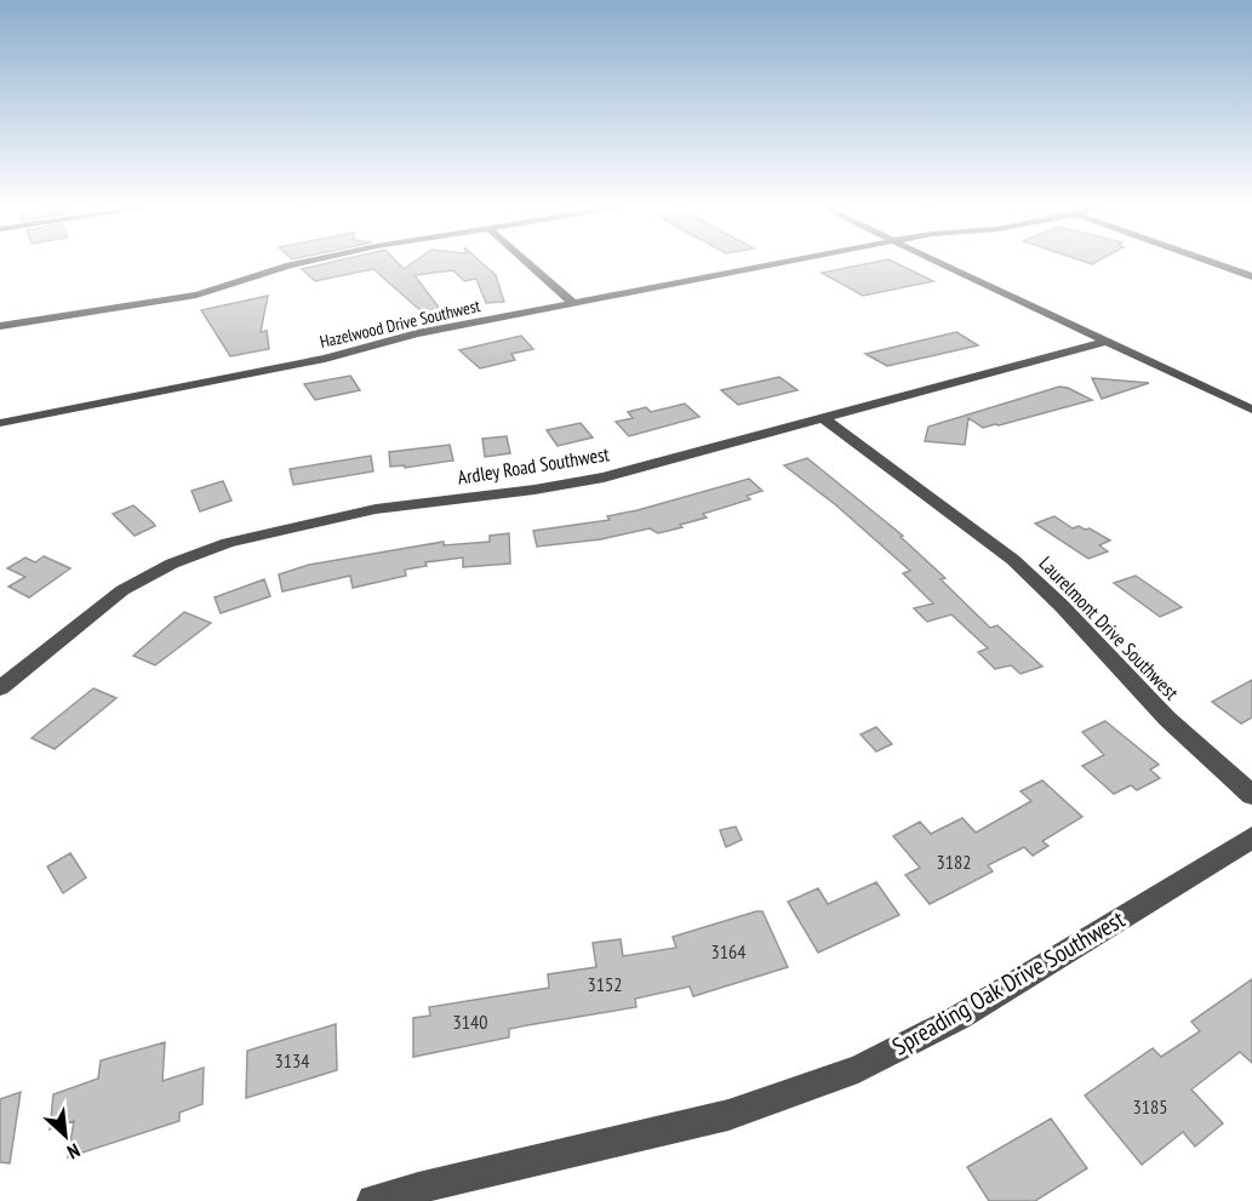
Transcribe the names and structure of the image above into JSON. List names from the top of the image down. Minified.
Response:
{"streets":{"street":["Hazelwood Drive Southwest","Ardley Road Southwest","Laurelmont Drive Southwest","Spreading Oak Drive Southwest"]},"crossings":[["Ardley Road Southwest","Laurelmont Drive Southwest"]],"house_numbers":["3182","3164","3152","3140","3134","3185"],"north":"bottom right"}
